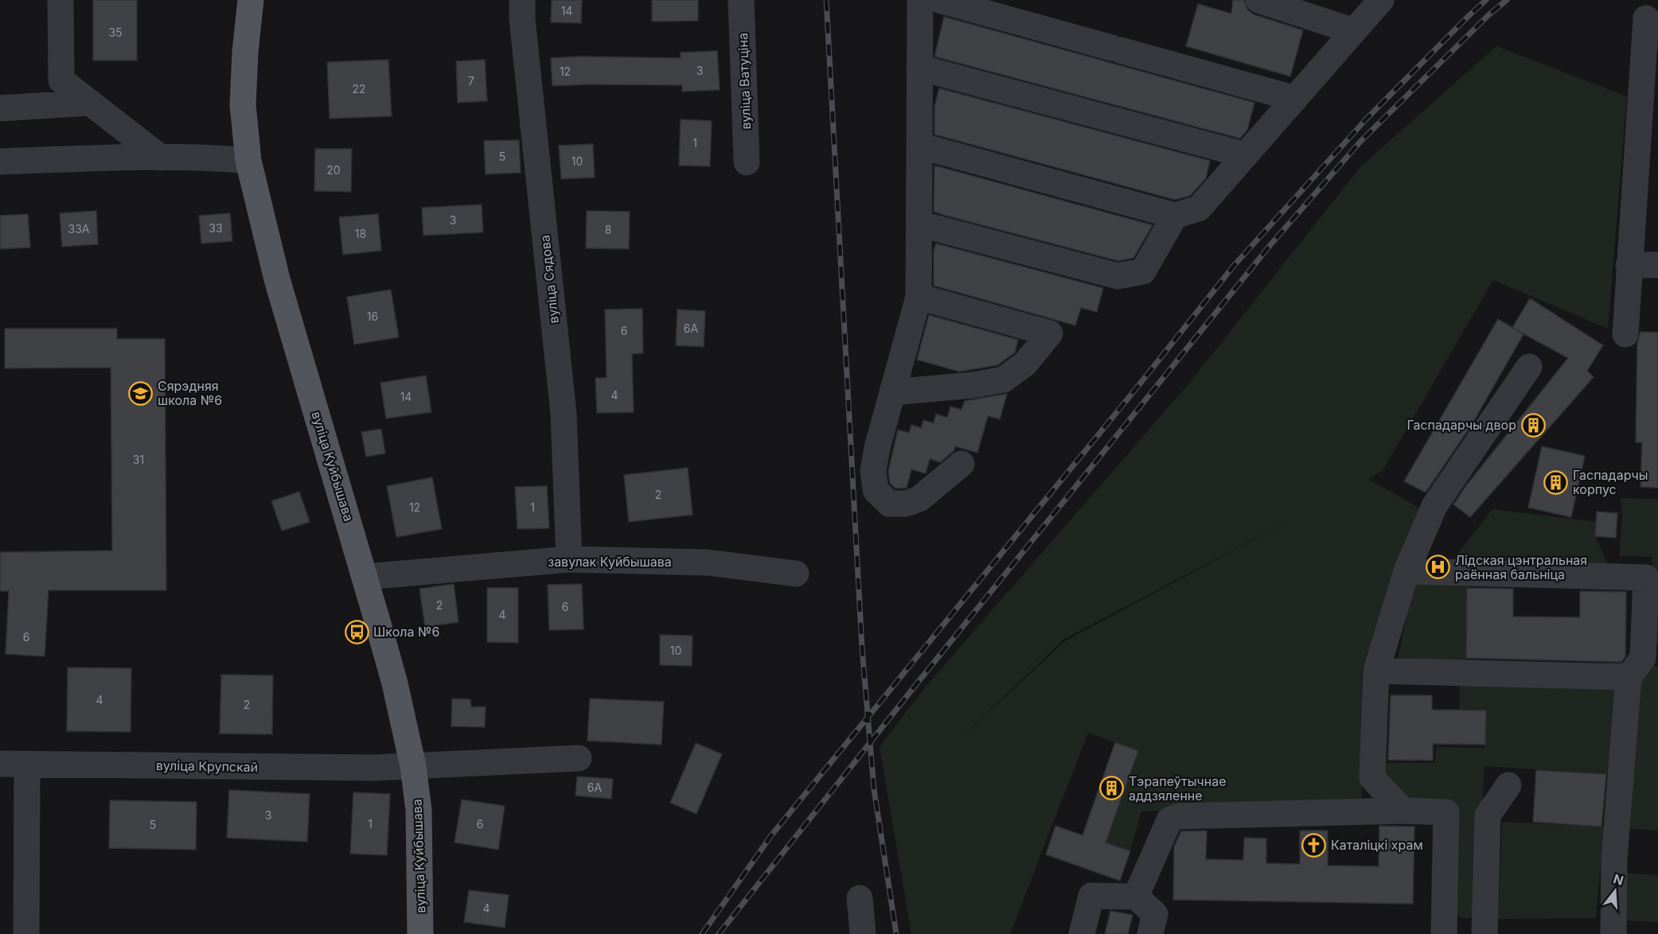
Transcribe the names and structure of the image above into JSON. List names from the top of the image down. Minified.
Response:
{"streets":{"main road":["вуліца Куйбышава"],"street":["вуліца Ватуціна","вуліца Сядова","завулак Куйбышава","вуліца Крупскай"]},"crossings":[["вуліца Сядова","завулак Куйбышава"],["вуліца Куйбышава","завулак Куйбышава"],["вуліца Куйбышава","вуліца Крупскай"]],"places":{"school or university":["Сярэдняя школа №6"],"building":["Гаспадарчы двор","Гаспадарчы корпус","Тэрапеўтычнае аддзяленне"],"hospital":["Лідская цэнтральная раённая бальніца"],"bus stop":["Школа №6"],"church":["Каталіцкі храм"]},"house_numbers":["14","35","3","12","7","22","1","5","10","20","3","33","33А","8","18","16","6А","6","4","14","31","2","12","1","2","6","4","6","10","4","2","6А","3","1","6","5","4"],"north":"top"}
